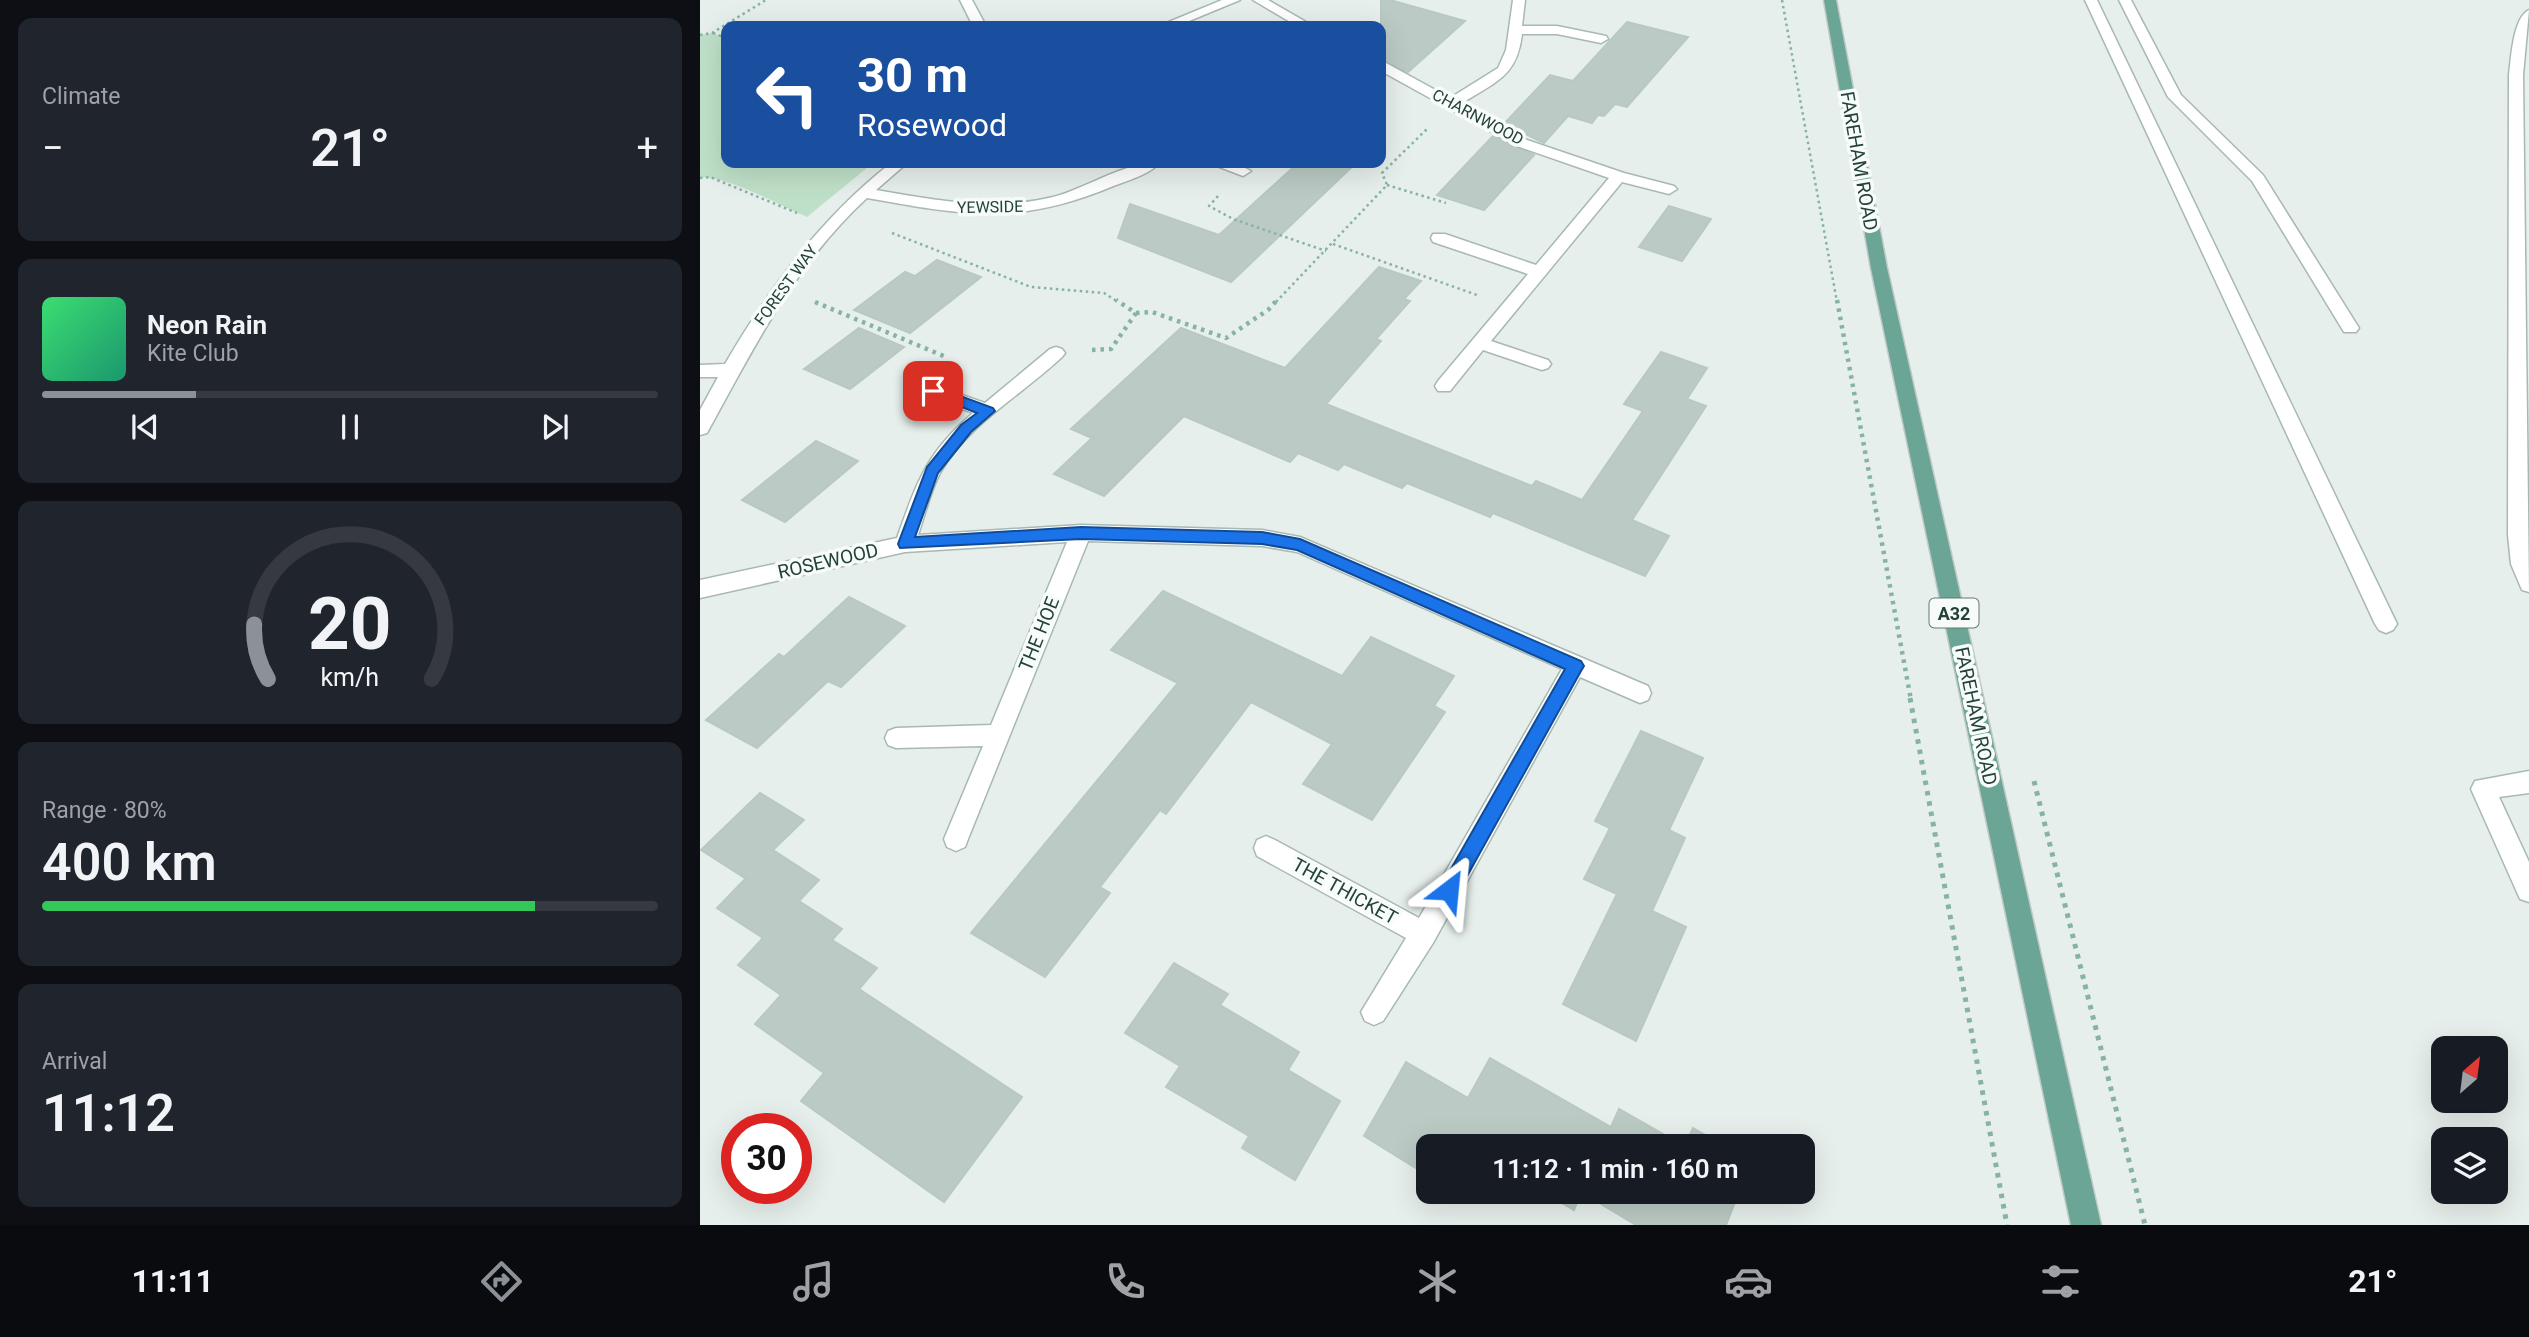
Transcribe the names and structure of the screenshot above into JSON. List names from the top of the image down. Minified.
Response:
{"streets":{"main road":["FAREHAM ROAD","A32"],"street":["CHARNWOOD","YEWSIDE","FOREST WAY","ROSEWOOD","THE HOE","THE THICKET"]},"crossings":[["YEWSIDE","FOREST WAY"],["ROSEWOOD","THE HOE"]],"north":"top right","page":{"tile":["Climate",["Range · 80%","400 km"],["Arrival","11:12"]],"turn":["30 m","Rosewood"],"heat":["−","21°","+"],"song":["Neon Rain","Kite Club"],"limit":"30","trip":"11:12 · 1 min · 160 m","tabs":["11:11","21°"],"gauge":["20","km/h"]}}
